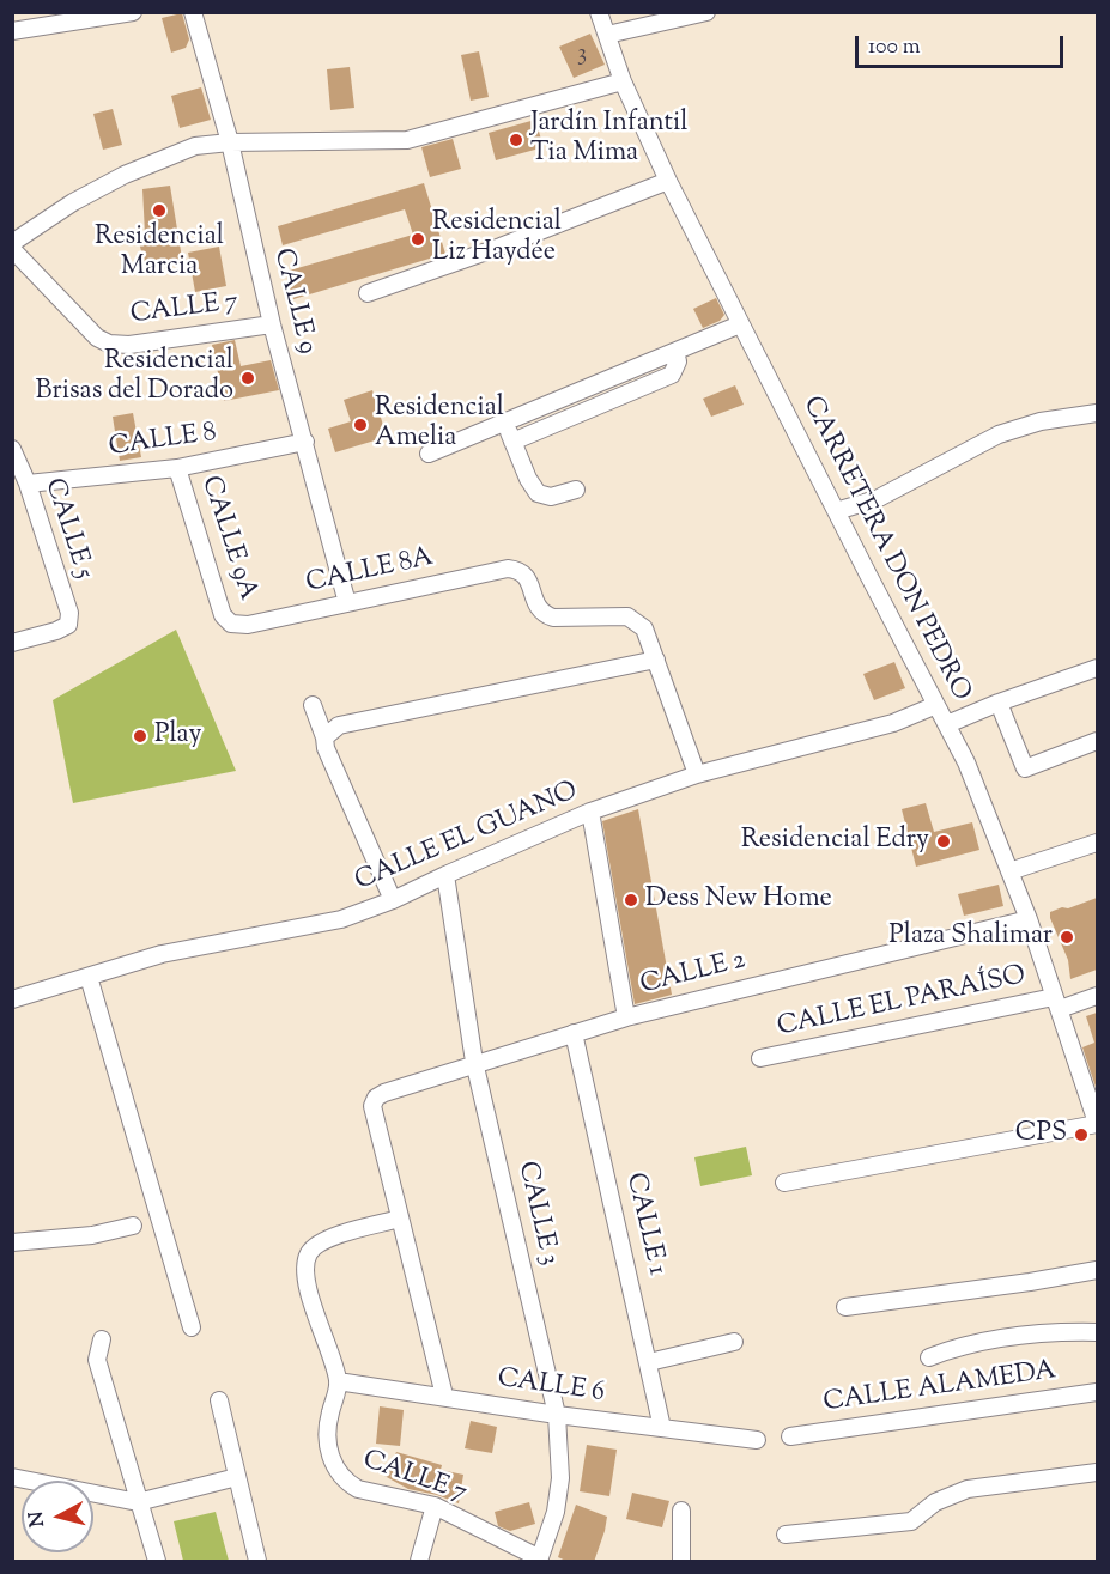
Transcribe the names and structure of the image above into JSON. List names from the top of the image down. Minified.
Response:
{"streets":{"street":["CALLE 9","CALLE 7","CALLE 8","CALLE 5","CALLE 9A","CARRETERA DON PEDRO","CALLE 8A","CALLE EL GUANO","CALLE 2","CALLE EL PARAÍSO","CALLE 3","CALLE 1","CALLE 6","CALLE ALAMEDA"]},"crossings":[["CALLE 9","CALLE 7"],["CALLE 9","CALLE 8"],["CALLE 9","CALLE 8A"],["CALLE 7","CALLE 2"],["CALLE 7","CALLE 3"],["CALLE 7","CALLE 6"],["CALLE 8","CALLE 5"],["CALLE 8","CALLE 9A"],["CALLE 9A","CALLE 8A"],["CARRETERA DON PEDRO","CALLE EL GUANO"],["CARRETERA DON PEDRO","CALLE 2"],["CARRETERA DON PEDRO","CALLE EL PARAÍSO"],["CALLE EL GUANO","CALLE 3"],["CALLE 2","CALLE 3"],["CALLE 2","CALLE 1"],["CALLE 3","CALLE 6"],["CALLE 1","CALLE 6"]],"places":["Jardín Infantil Tia Mima","Residencial Marcia","Residencial Liz Haydée","Residencial Brisas del Dorado","Residencial Amelia","Play","Residencial Edry","Dess New Home","Plaza Shalimar","CPS"],"house_numbers":["3"],"scale_bar":"100 m","north":"left"}
